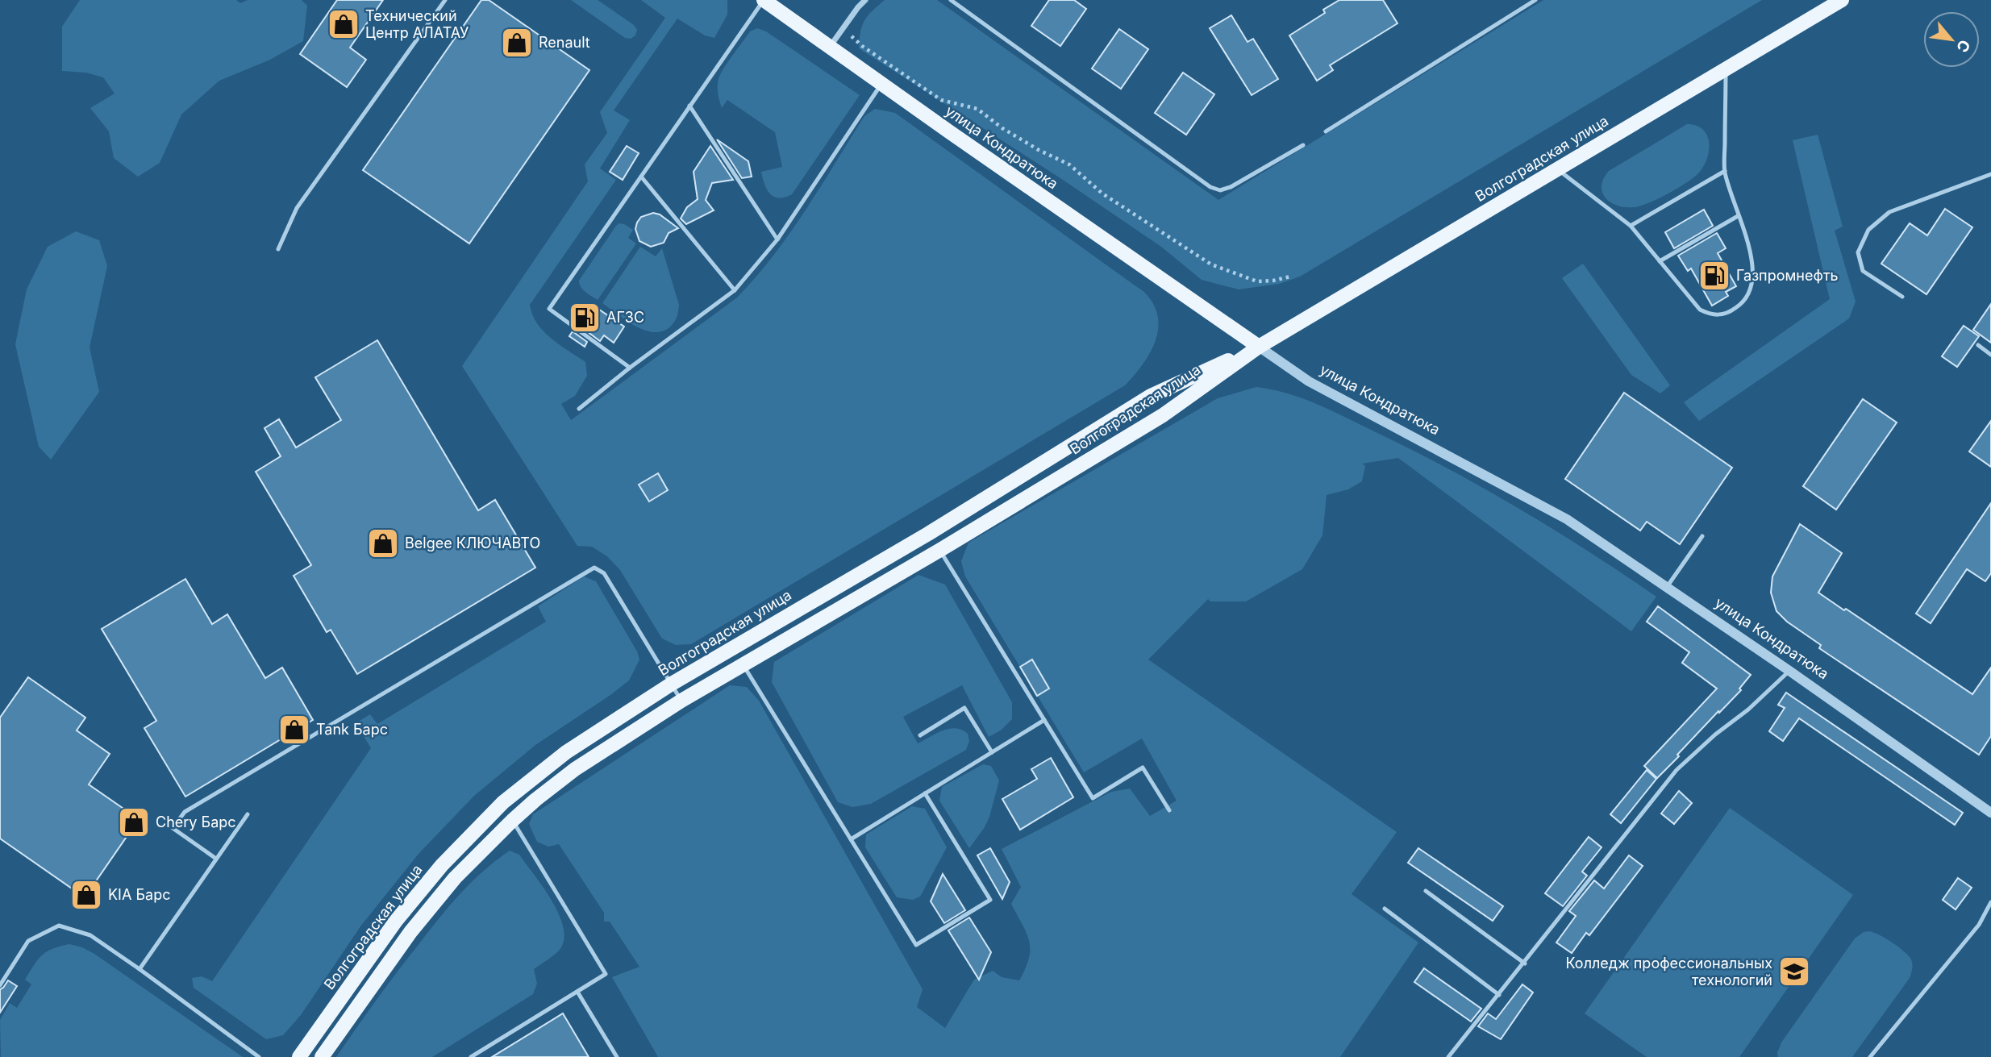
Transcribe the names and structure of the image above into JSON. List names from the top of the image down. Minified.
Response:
{"streets":{"main road":["улица Кондратюка","Волгоградская улица"]},"crossings":[["улица Кондратюка","Волгоградская улица"]],"places":{"shop":["Технический Центр АЛАТАУ","Renault","Belgee КЛЮЧАВТО","Tank Барс","Chery Барс","KIA Барс"],"fuel station":["Газпромнефть","АГЗС"],"school or university":["Колледж профессиональных технологий"]},"north":"bottom right"}
